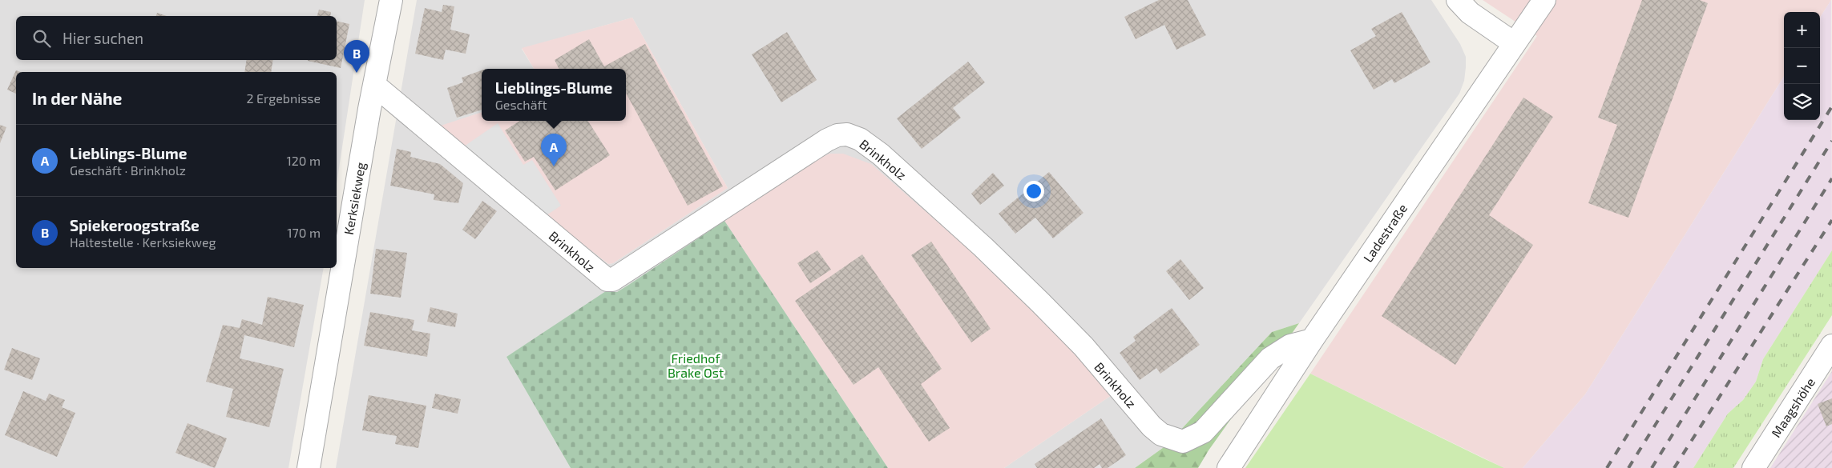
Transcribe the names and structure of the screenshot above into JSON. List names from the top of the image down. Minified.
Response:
{"streets":{"street":["Brinkholz","Kerksiekweg","Ladestraße","Maagshöhe"]},"crossings":[["Brinkholz","Kerksiekweg"],["Brinkholz","Ladestraße"]],"parks":["Friedhof Brake Ost"],"page":{"map_buttons":["+","−"],"search":"Hier suchen","pins":["B","A"],"popup":["Lieblings-Blume","Geschäft"],"heading":["In der Nähe","2 Ergebnisse"],"list":[{"mark":"A","name":"Lieblings-Blume","note":"Geschäft · Brinkholz","value":"120 m"},{"mark":"B","name":"Spiekeroogstraße","note":"Haltestelle · Kerksiekweg","value":"170 m"}]}}
